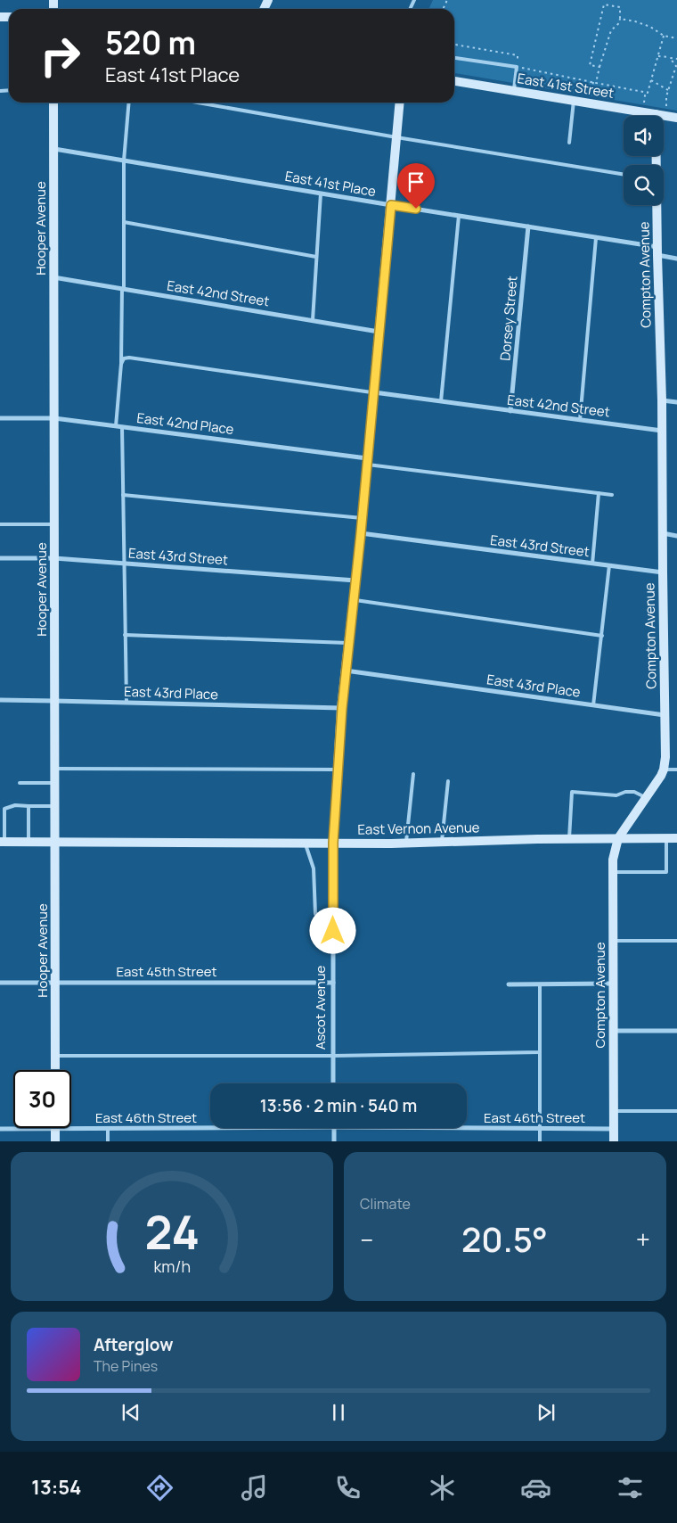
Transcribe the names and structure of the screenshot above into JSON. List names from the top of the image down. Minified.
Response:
{"streets":{"street":["East 41st Street","East 41st Place","Hooper Avenue","Compton Avenue","East 42nd Street","Dorsey Street","East 42nd Place","East 43rd Street","East 43rd Place","East Vernon Avenue","East 45th Street","Ascot Avenue","East 46th Street"]},"crossings":[["East 41st Street","Compton Avenue"],["East 41st Place","Hooper Avenue"],["East 41st Place","Compton Avenue"],["East 41st Place","Dorsey Street"],["East 41st Place","Ascot Avenue"],["Hooper Avenue","East 42nd Street"],["Hooper Avenue","East 42nd Place"],["Hooper Avenue","East 43rd Street"],["Hooper Avenue","East 43rd Place"],["Hooper Avenue","East Vernon Avenue"],["Hooper Avenue","East 45th Street"],["Compton Avenue","East 42nd Street"],["Compton Avenue","East 43rd Street"],["Compton Avenue","East 43rd Place"],["Compton Avenue","East Vernon Avenue"],["Compton Avenue","East 46th Street"],["East 42nd Street","Dorsey Street"],["East 42nd Street","Ascot Avenue"],["East 42nd Place","Ascot Avenue"],["East 43rd Street","Ascot Avenue"],["East 43rd Place","Ascot Avenue"],["East Vernon Avenue","Ascot Avenue"],["East 45th Street","Ascot Avenue"]],"page":{"turn":["520 m","East 41st Place"],"limit":"30","trip":"13:56 · 2 min · 540 m","tile":"Climate","heat":["−","20.5°","+"],"song":["Afterglow","The Pines"],"tabs":"13:54","gauge":["24","km/h"]}}
